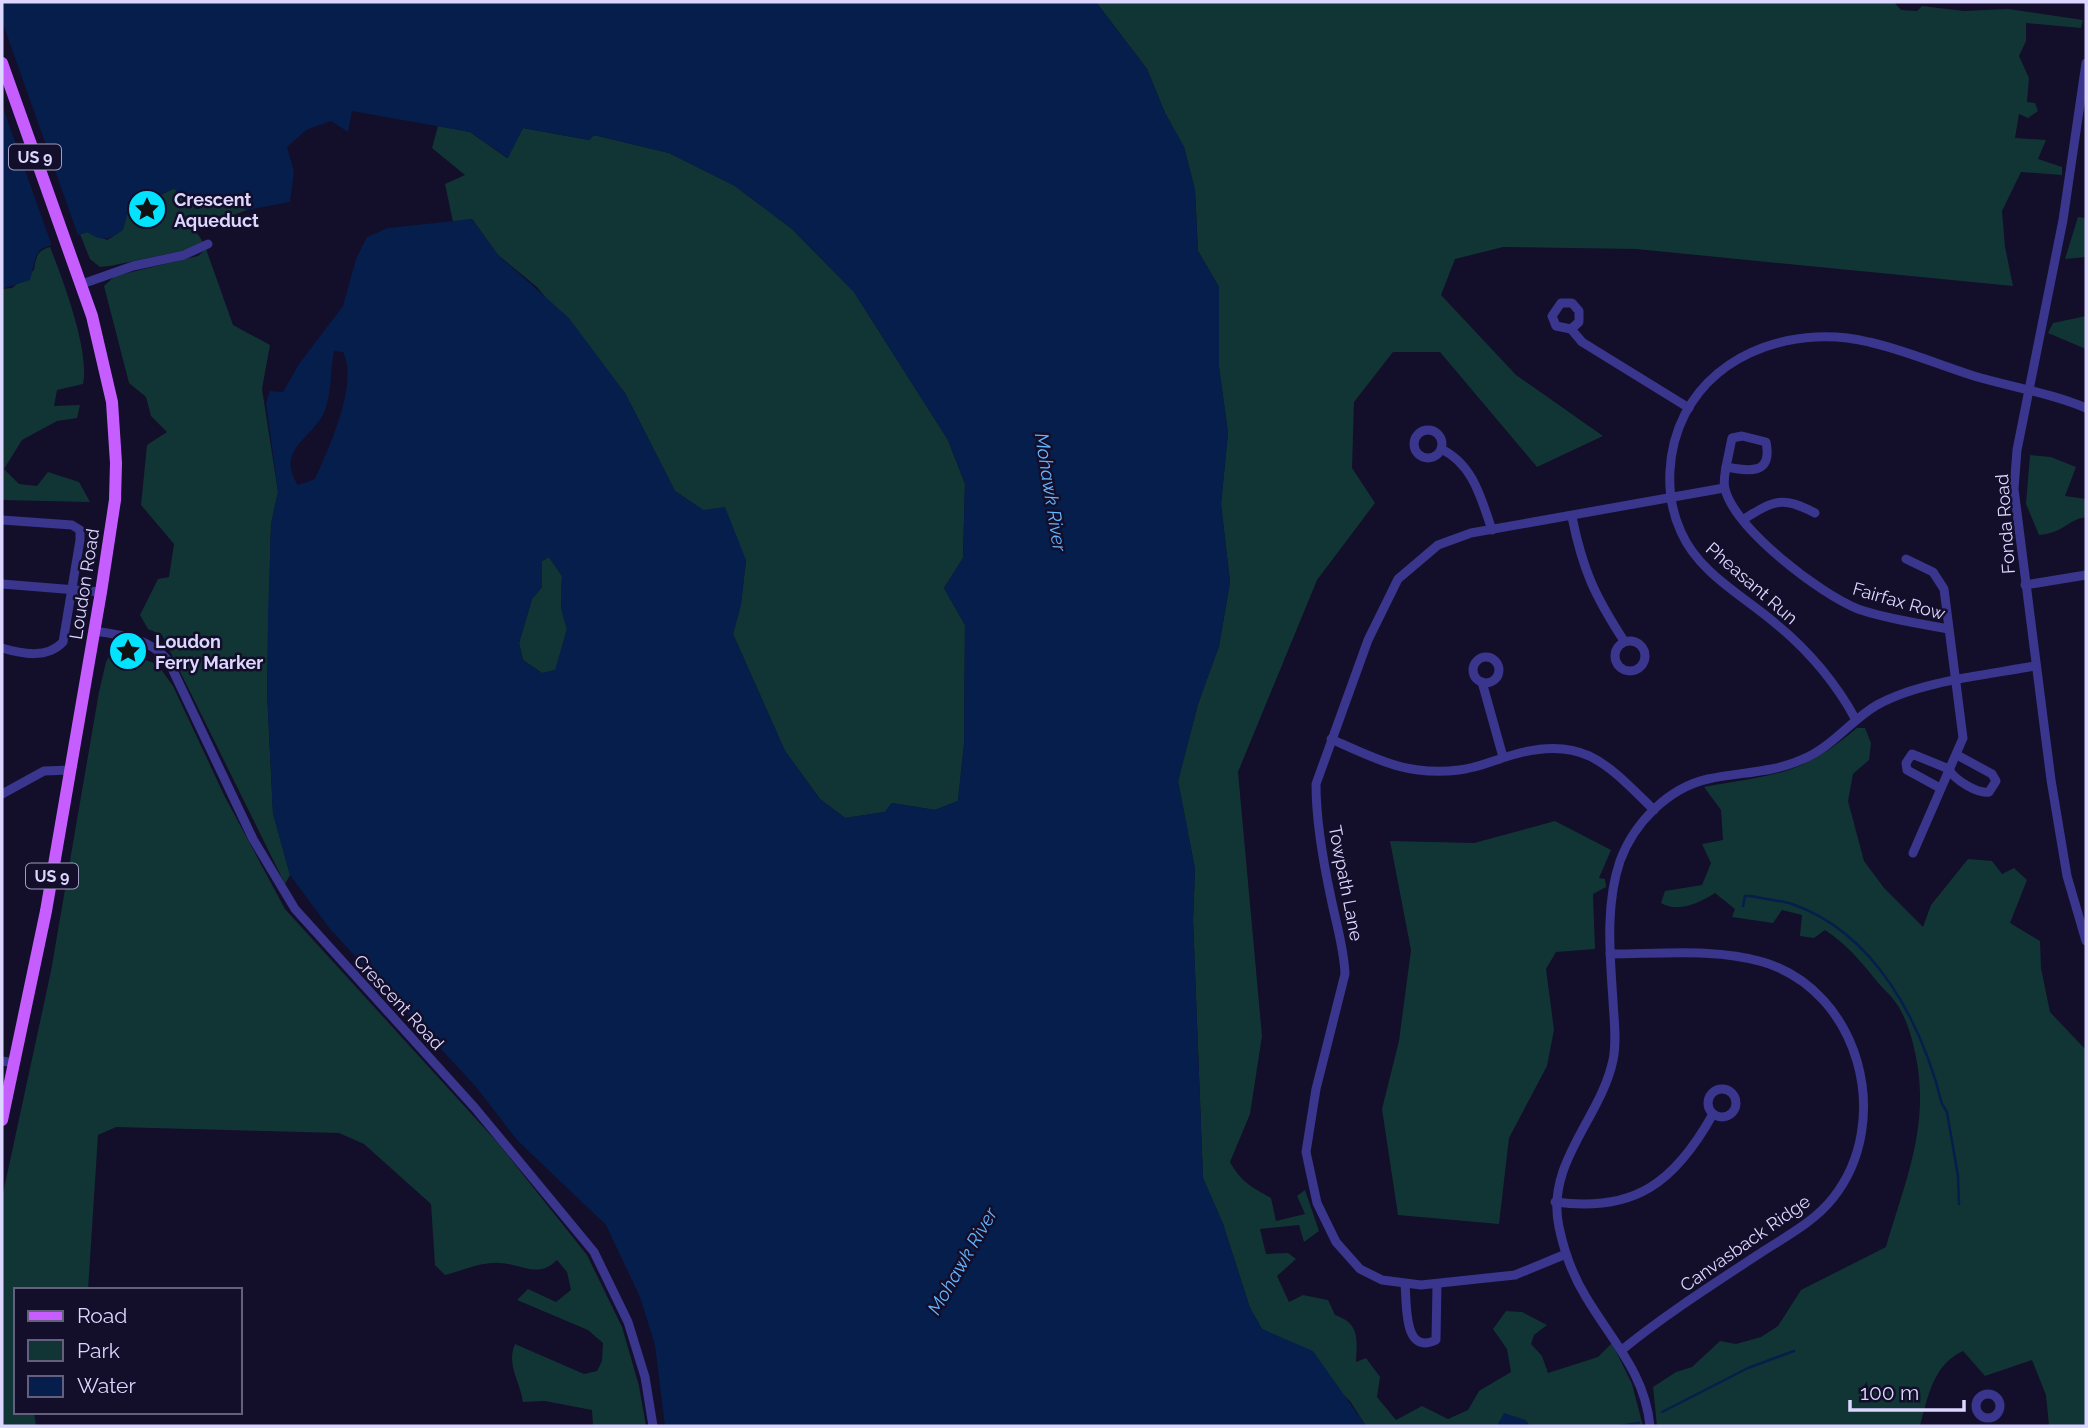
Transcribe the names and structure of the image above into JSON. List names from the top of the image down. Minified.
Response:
{"streets":{"main road":["US 9","Loudon Road"],"street":["Fonda Road","Pheasant Run","Fairfax Row","Towpath Lane","Crescent Road","Canvasback Ridge"]},"crossings":[["Fonda Road","Pheasant Run"],["Pheasant Run","Towpath Lane"],["Loudon Road","Crescent Road"]],"water":["Mohawk River"],"places":{"place":["Crescent Aqueduct","Loudon Ferry Marker"]},"legend":["Road","Park","Water"],"scale_bar":"100 m"}
